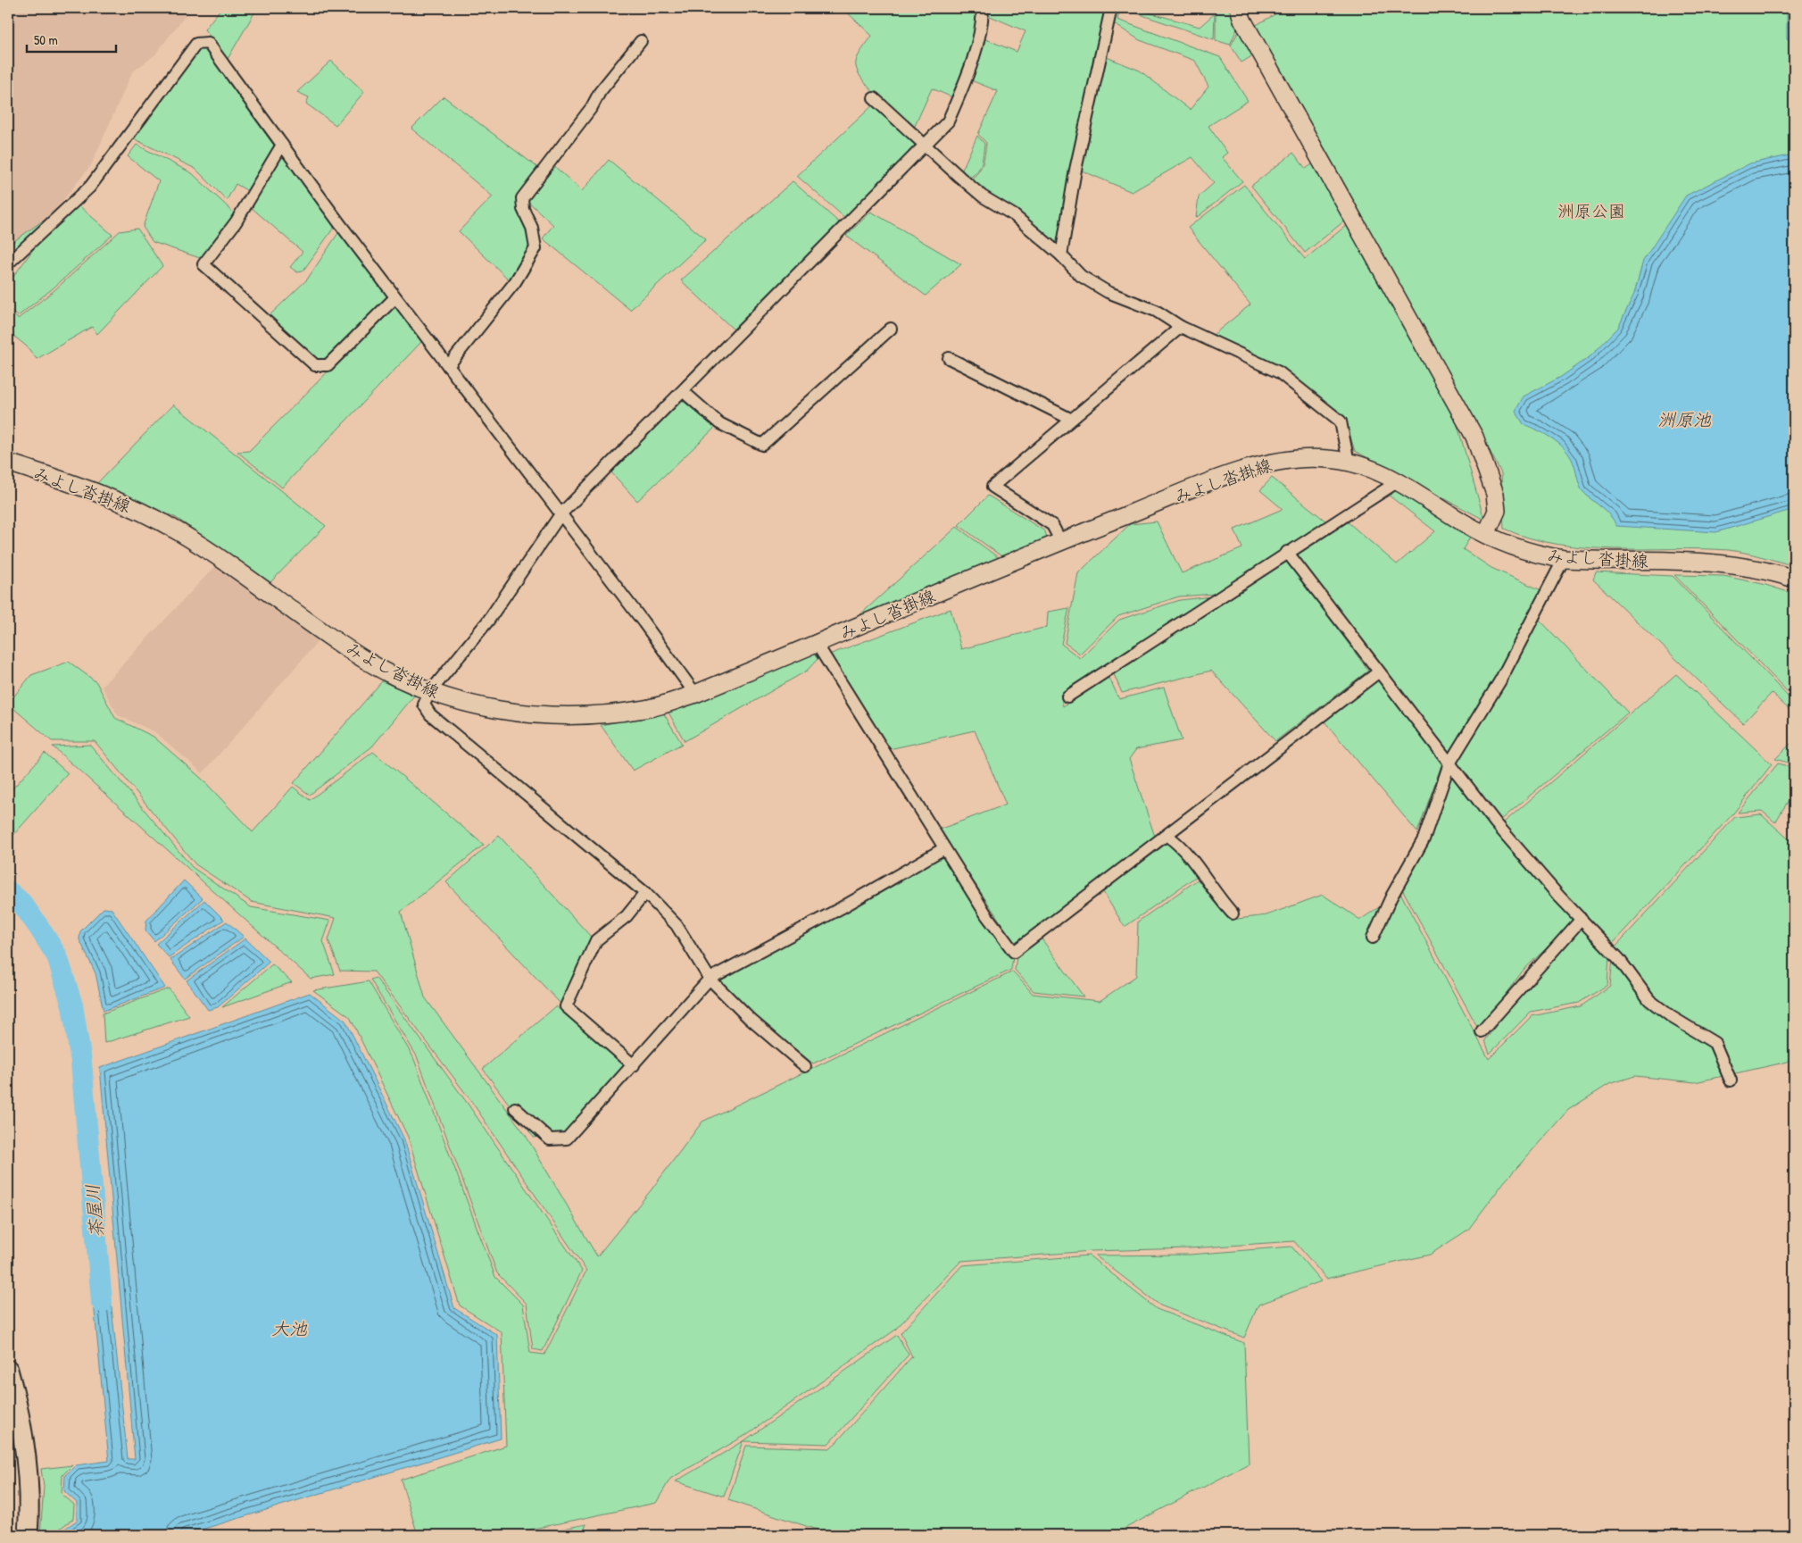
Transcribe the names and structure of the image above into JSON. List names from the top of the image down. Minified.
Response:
{"streets":{"main road":["みよし沓掛線"]},"water":["洲原池","茶屋川","大池"],"parks":["洲原公園"],"scale_bar":"50 m"}
